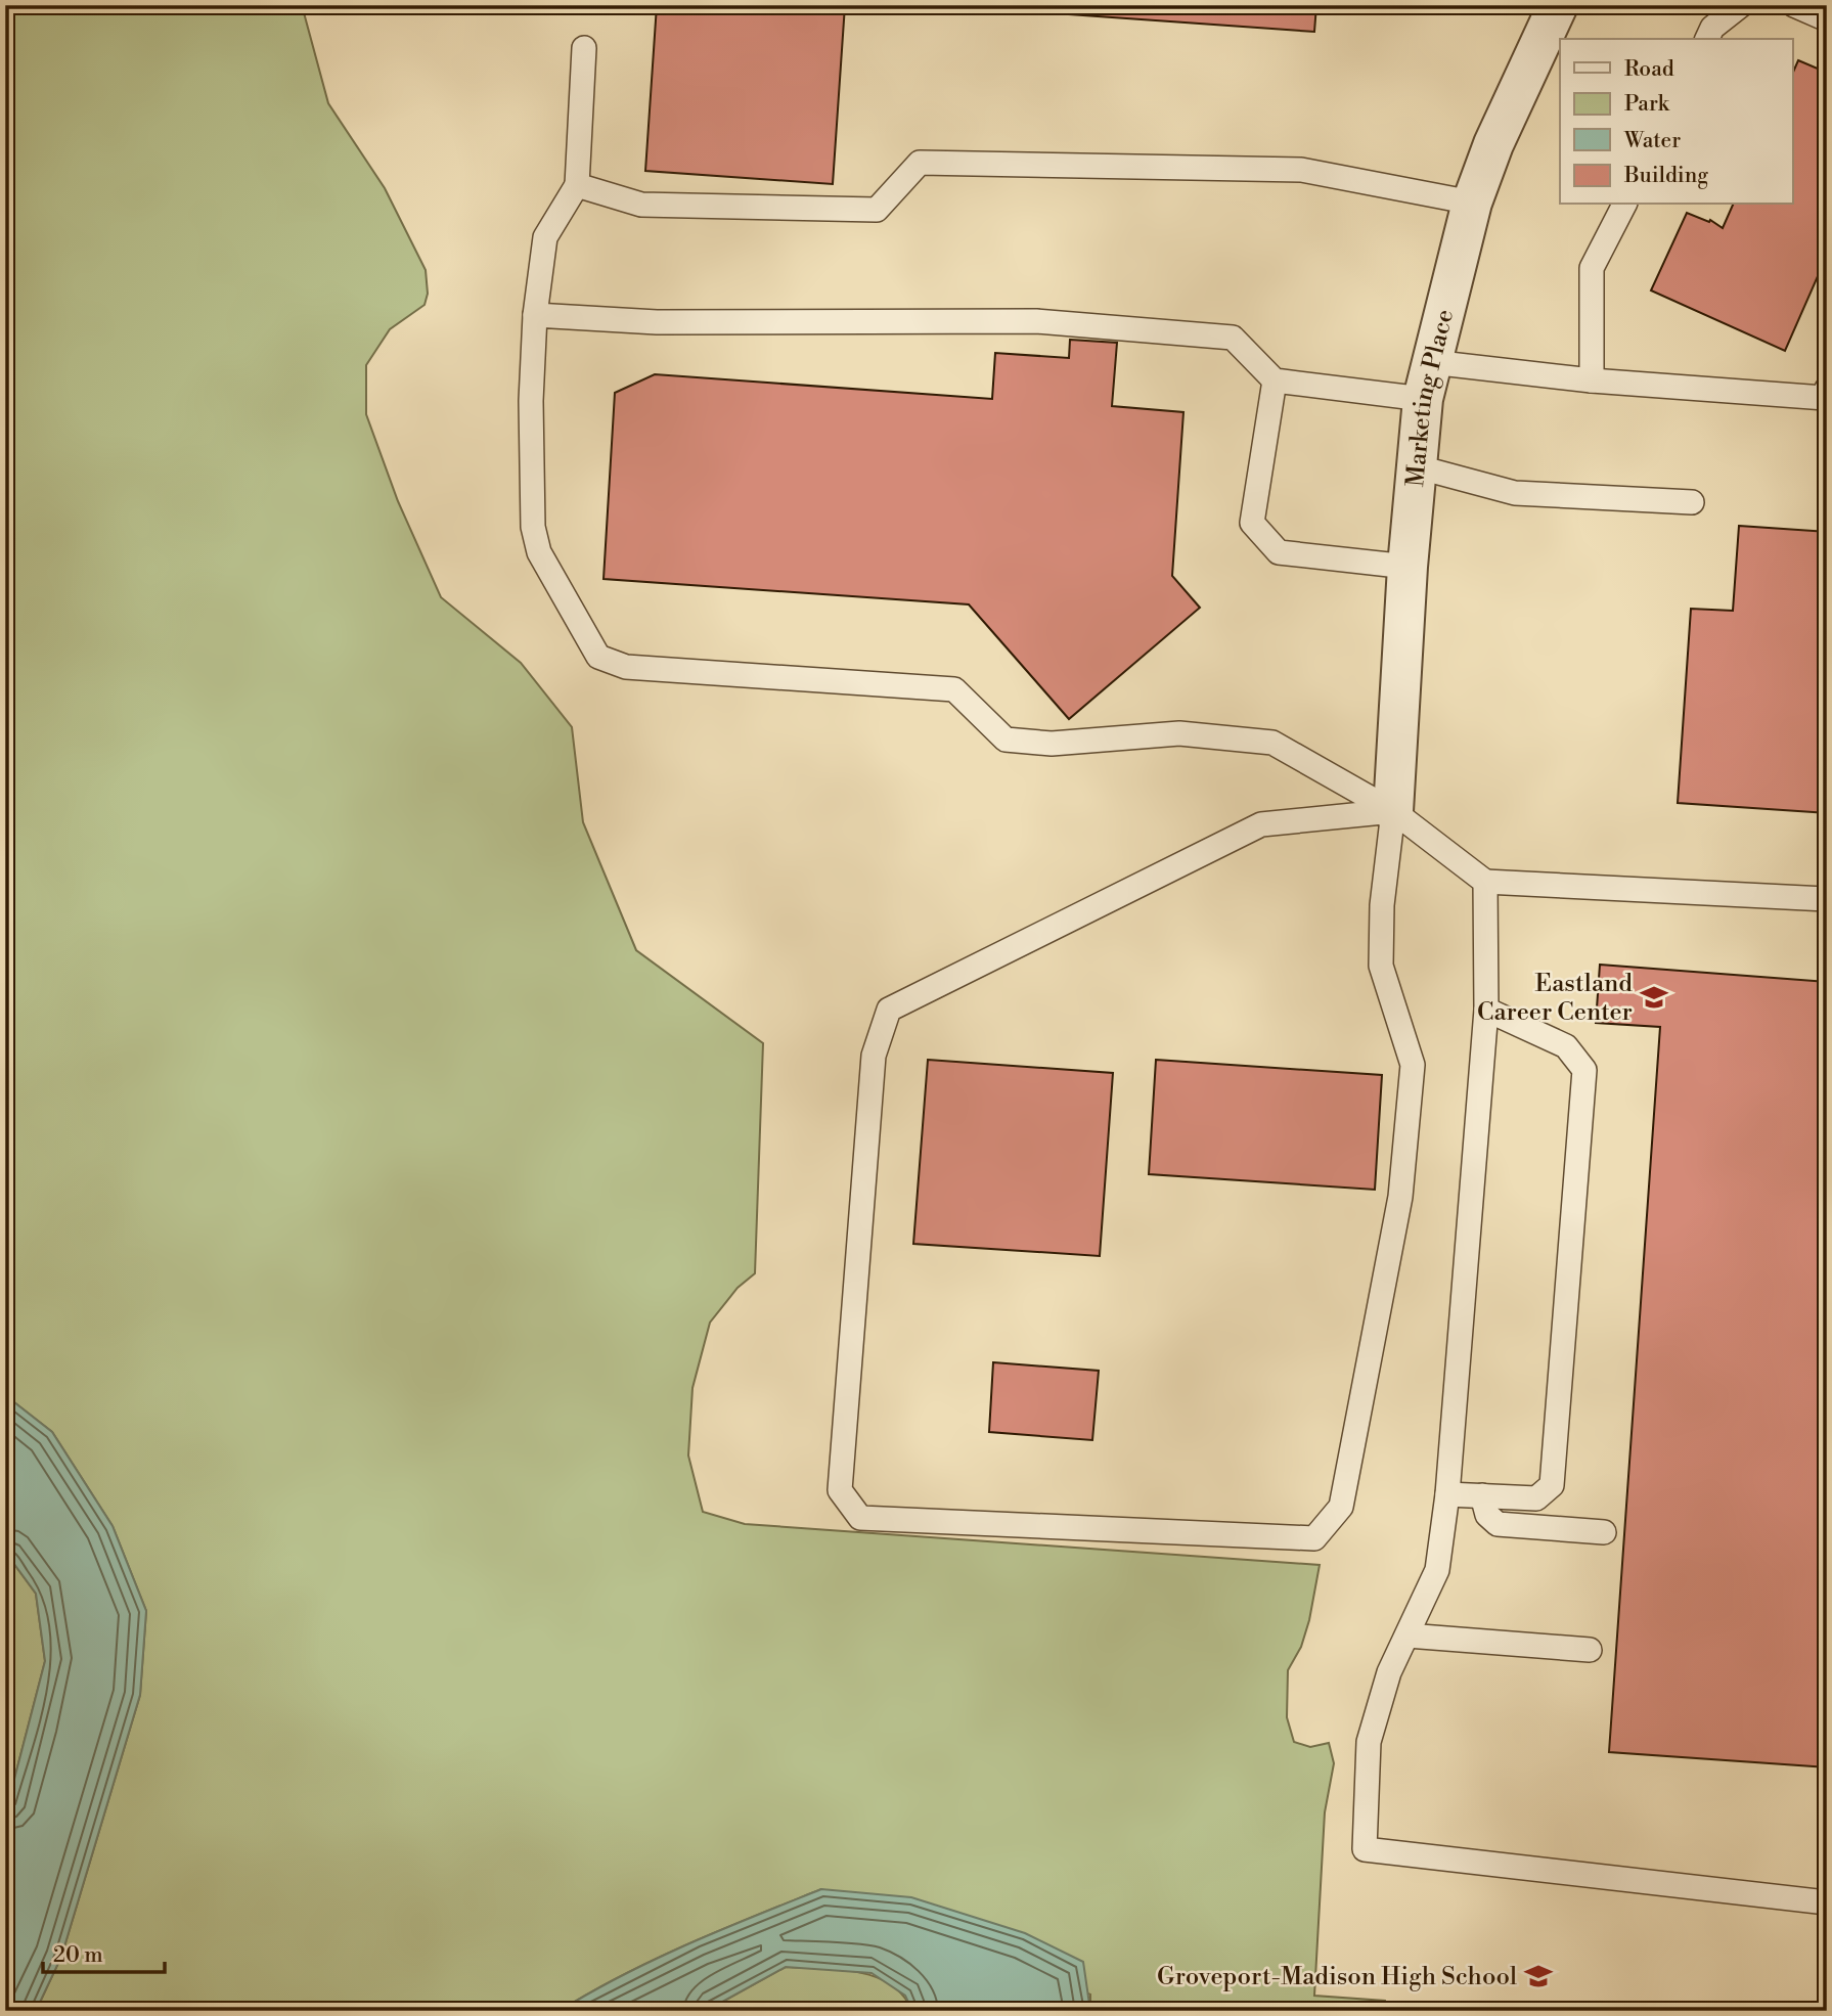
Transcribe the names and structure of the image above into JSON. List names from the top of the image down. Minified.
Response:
{"streets":{"street":["Marketing Place"]},"places":{"school or university":["Eastland Career Center","Groveport-Madison High School"]},"legend":["Road","Park","Water","Building"],"scale_bar":"20 m"}
